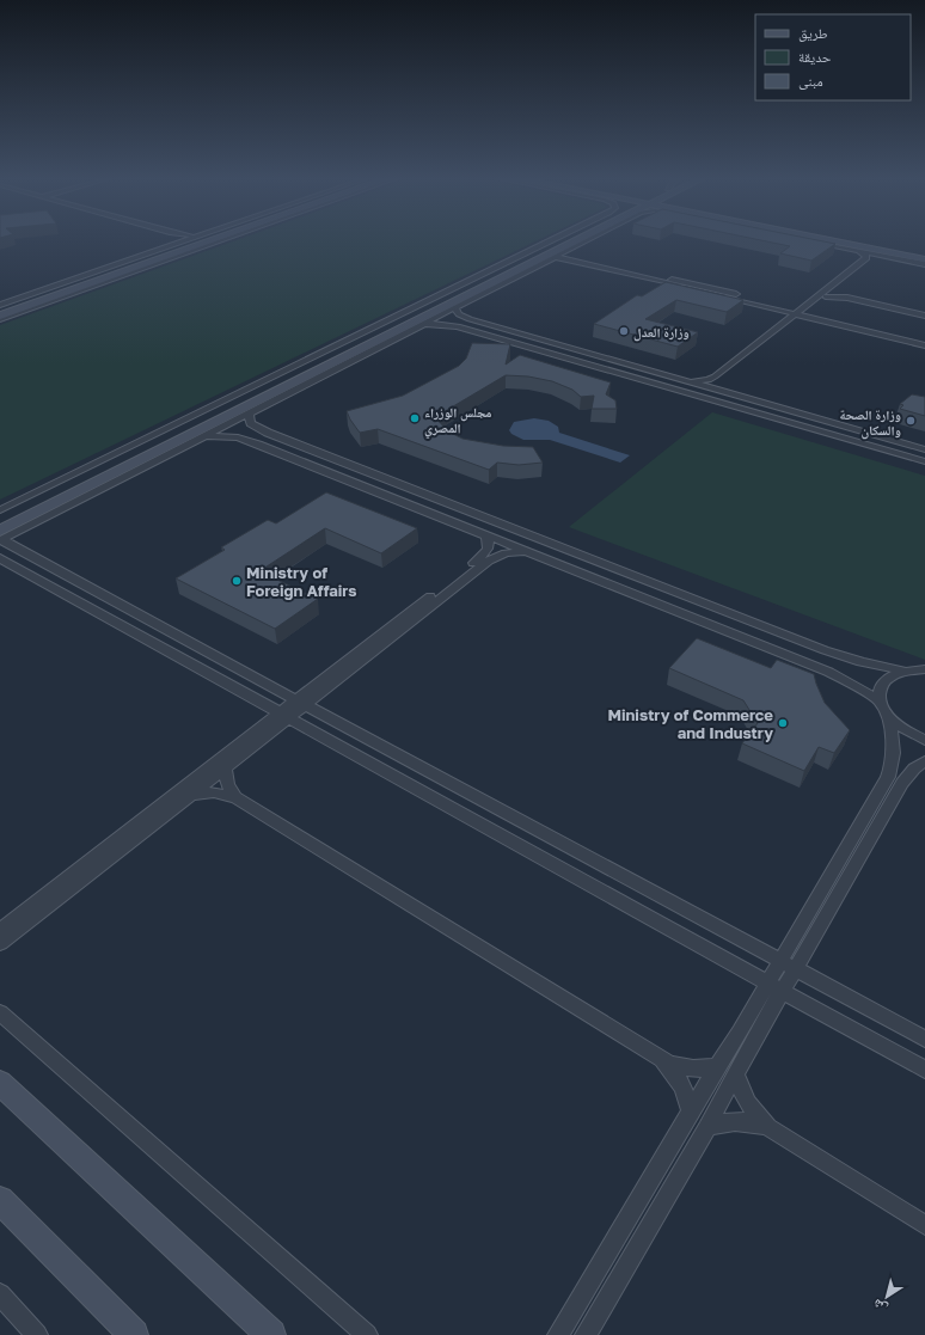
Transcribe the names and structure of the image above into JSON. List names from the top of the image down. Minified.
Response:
{"places":["وزارة العدل","مجلس الوزراء المصري","وزارة الصحة والسكان","Ministry of Foreign Affairs","Ministry of Commerce and Industry"],"legend":["طريق","حديقة","مبنى"],"north":"bottom left"}
